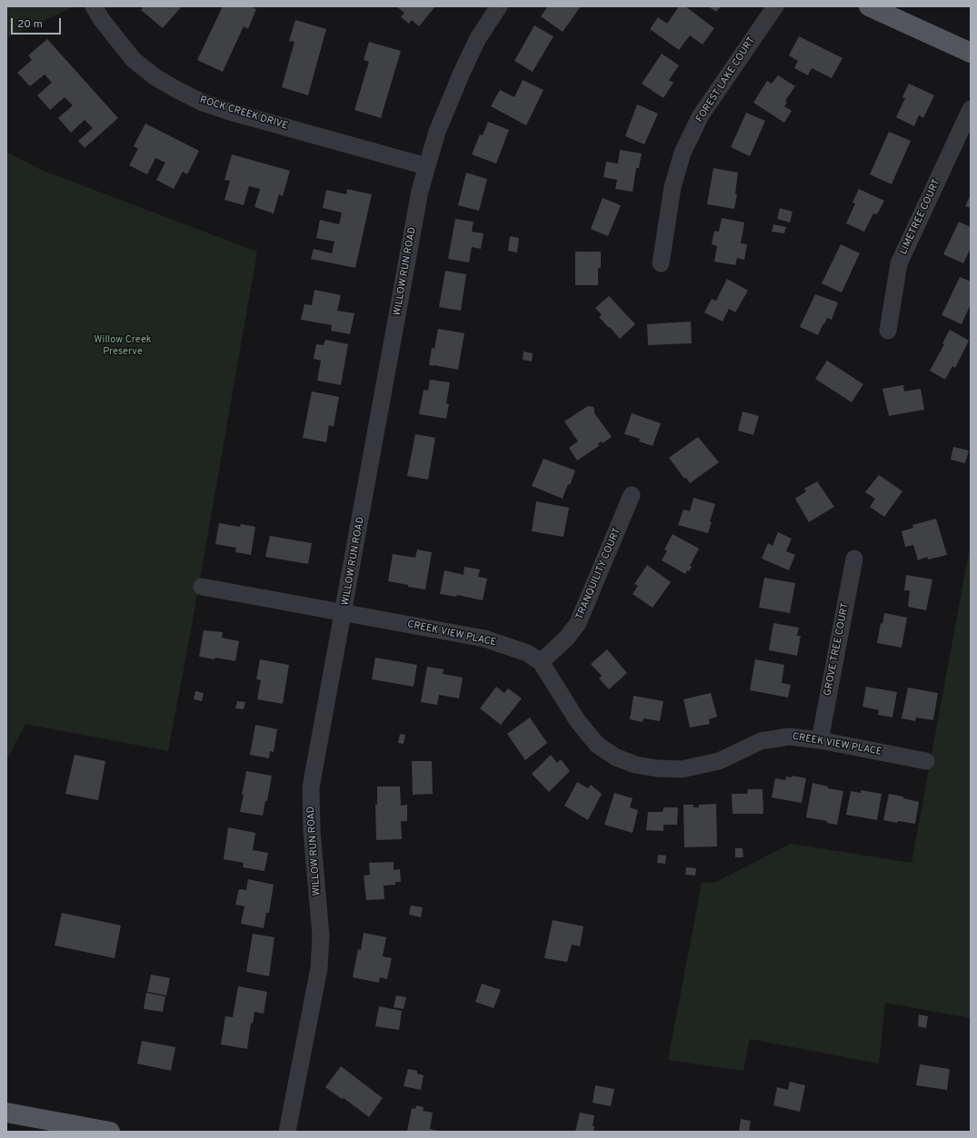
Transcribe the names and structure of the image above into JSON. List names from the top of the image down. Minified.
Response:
{"streets":{"street":["FOREST LAKE COURT","ROCK CREEK DRIVE","LIMETREE COURT","WILLOW RUN ROAD","TRANQUILITY COURT","CREEK VIEW PLACE","GROVE TREE COURT"]},"crossings":[["ROCK CREEK DRIVE","WILLOW RUN ROAD"],["WILLOW RUN ROAD","CREEK VIEW PLACE"],["TRANQUILITY COURT","CREEK VIEW PLACE"],["CREEK VIEW PLACE","GROVE TREE COURT"]],"parks":["Willow Creek Preserve"],"scale_bar":"20 m"}
